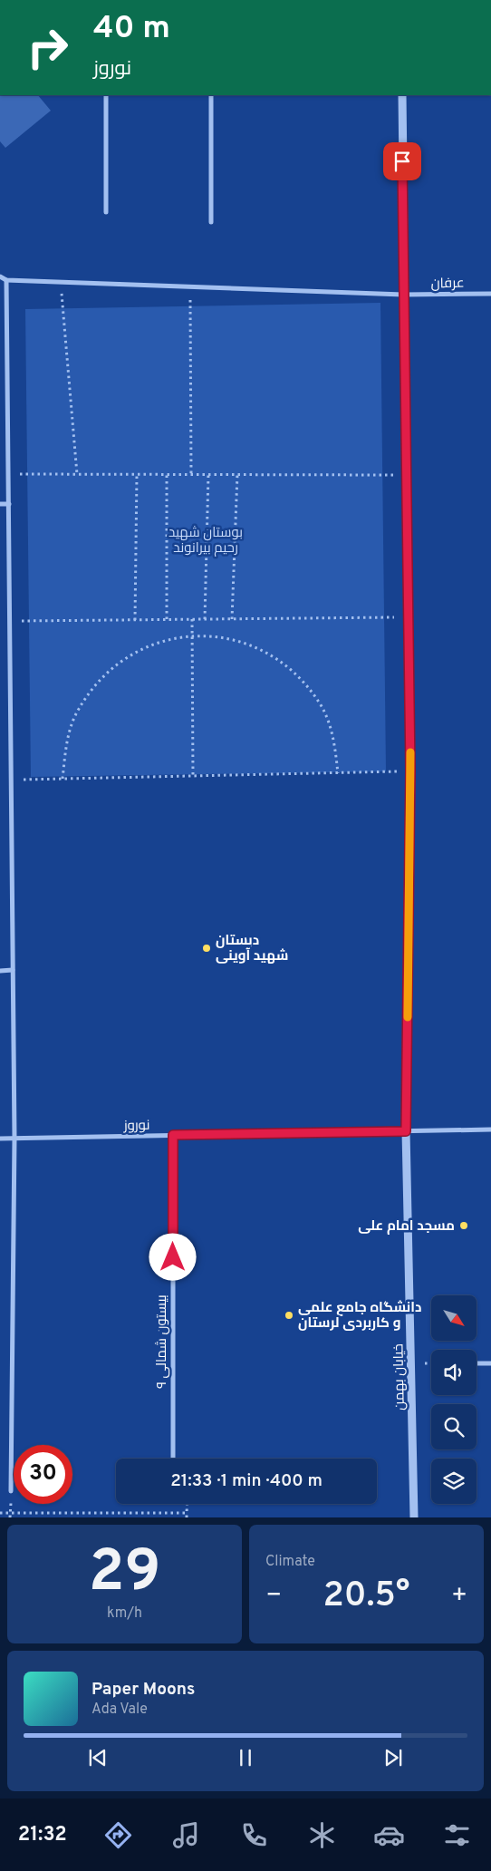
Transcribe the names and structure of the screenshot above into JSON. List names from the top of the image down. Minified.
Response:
{"streets":{"street":["عرفان","نوروز","بیستون شمالی ۹","خیابان بهمن"]},"crossings":[["عرفان","خیابان بهمن"],["نوروز","بیستون شمالی ۹"],["نوروز","خیابان بهمن"]],"parks":["بوستان شهید رحیم بیرانوند"],"places":["دبستان شهید آوینی","مسجد امام علی","دانشگاه جامع علمی و کاربردی لرستان"],"north":"bottom right","page":{"turn":["40 m","نوروز"],"limit":"30","trip":"21:33 · 1 min · 400 m","tile":[["29","km/h"],"Climate"],"heat":["−","20.5°","+"],"song":["Paper Moons","Ada Vale"],"tabs":"21:32"}}
